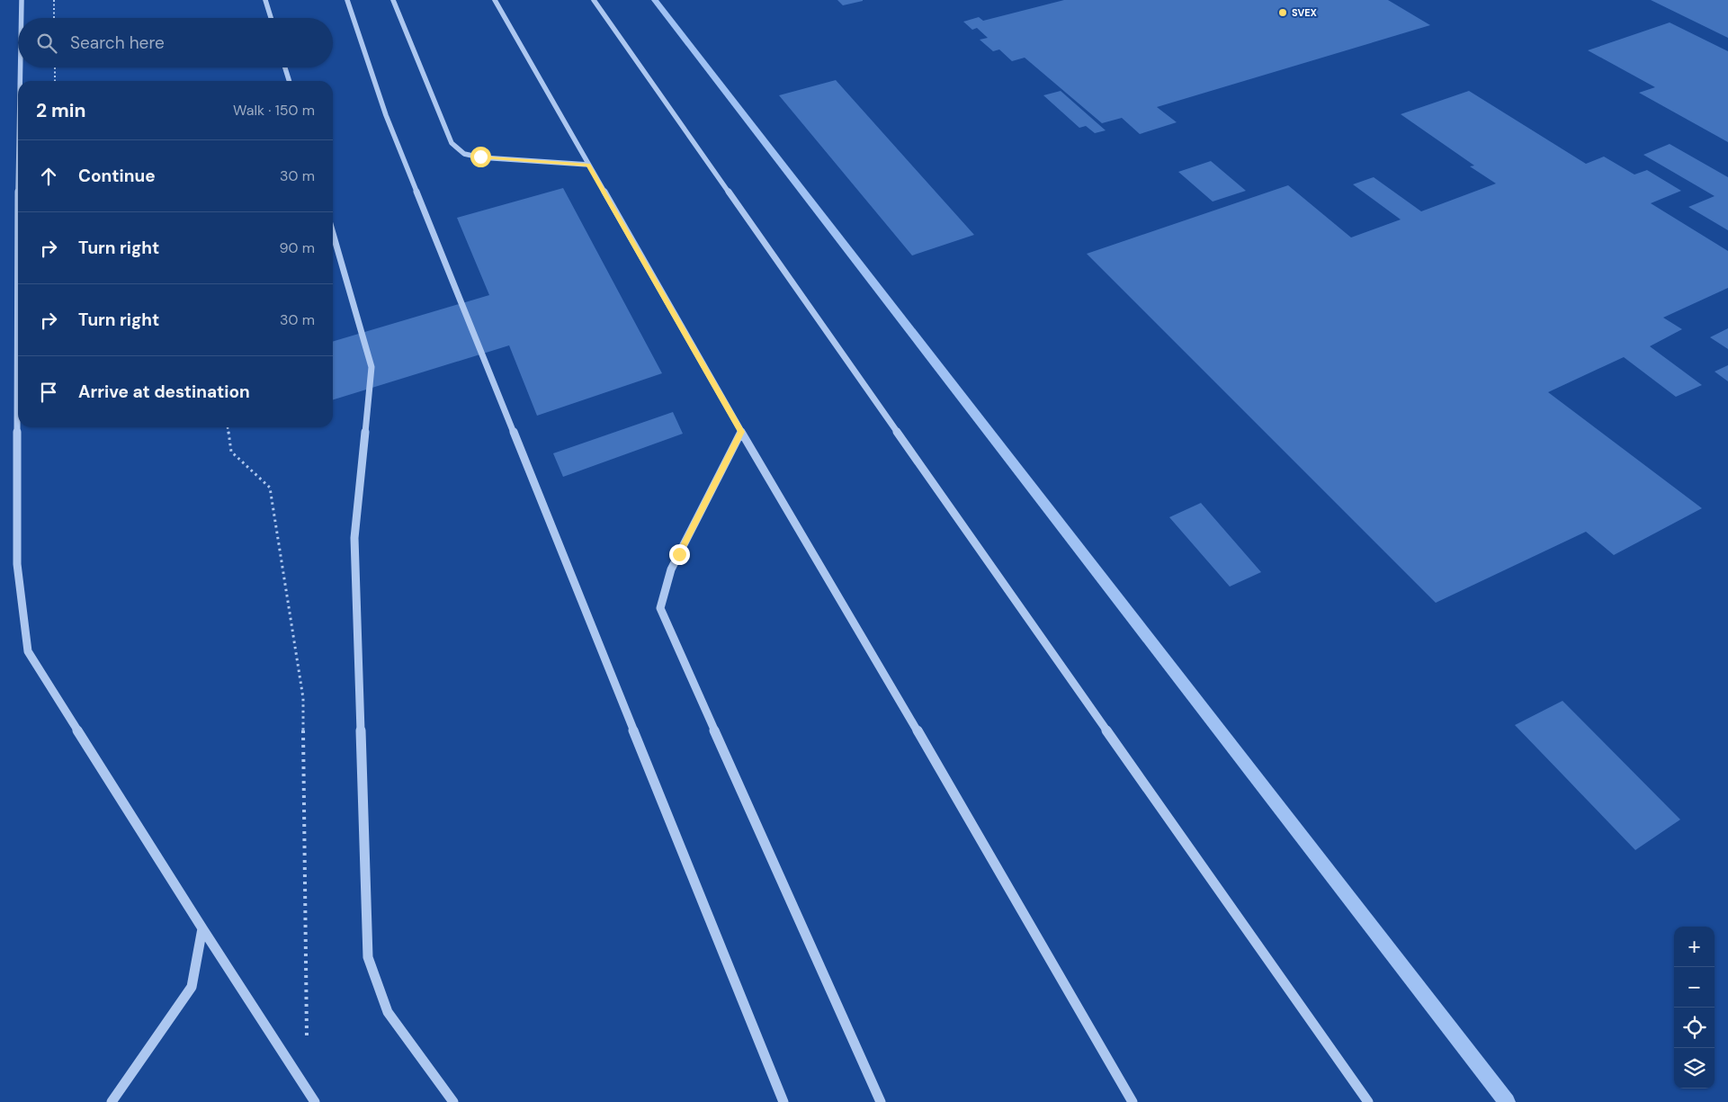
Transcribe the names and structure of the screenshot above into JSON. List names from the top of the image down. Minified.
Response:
{"places":["SVEX"],"page":{"search":"Search here","heading":["2 min","Walk · 150 m"],"list":[["Continue","30 m"],["Turn right","90 m"],["Turn right","30 m"],"Arrive at destination"],"map_buttons":["+","−"]}}
